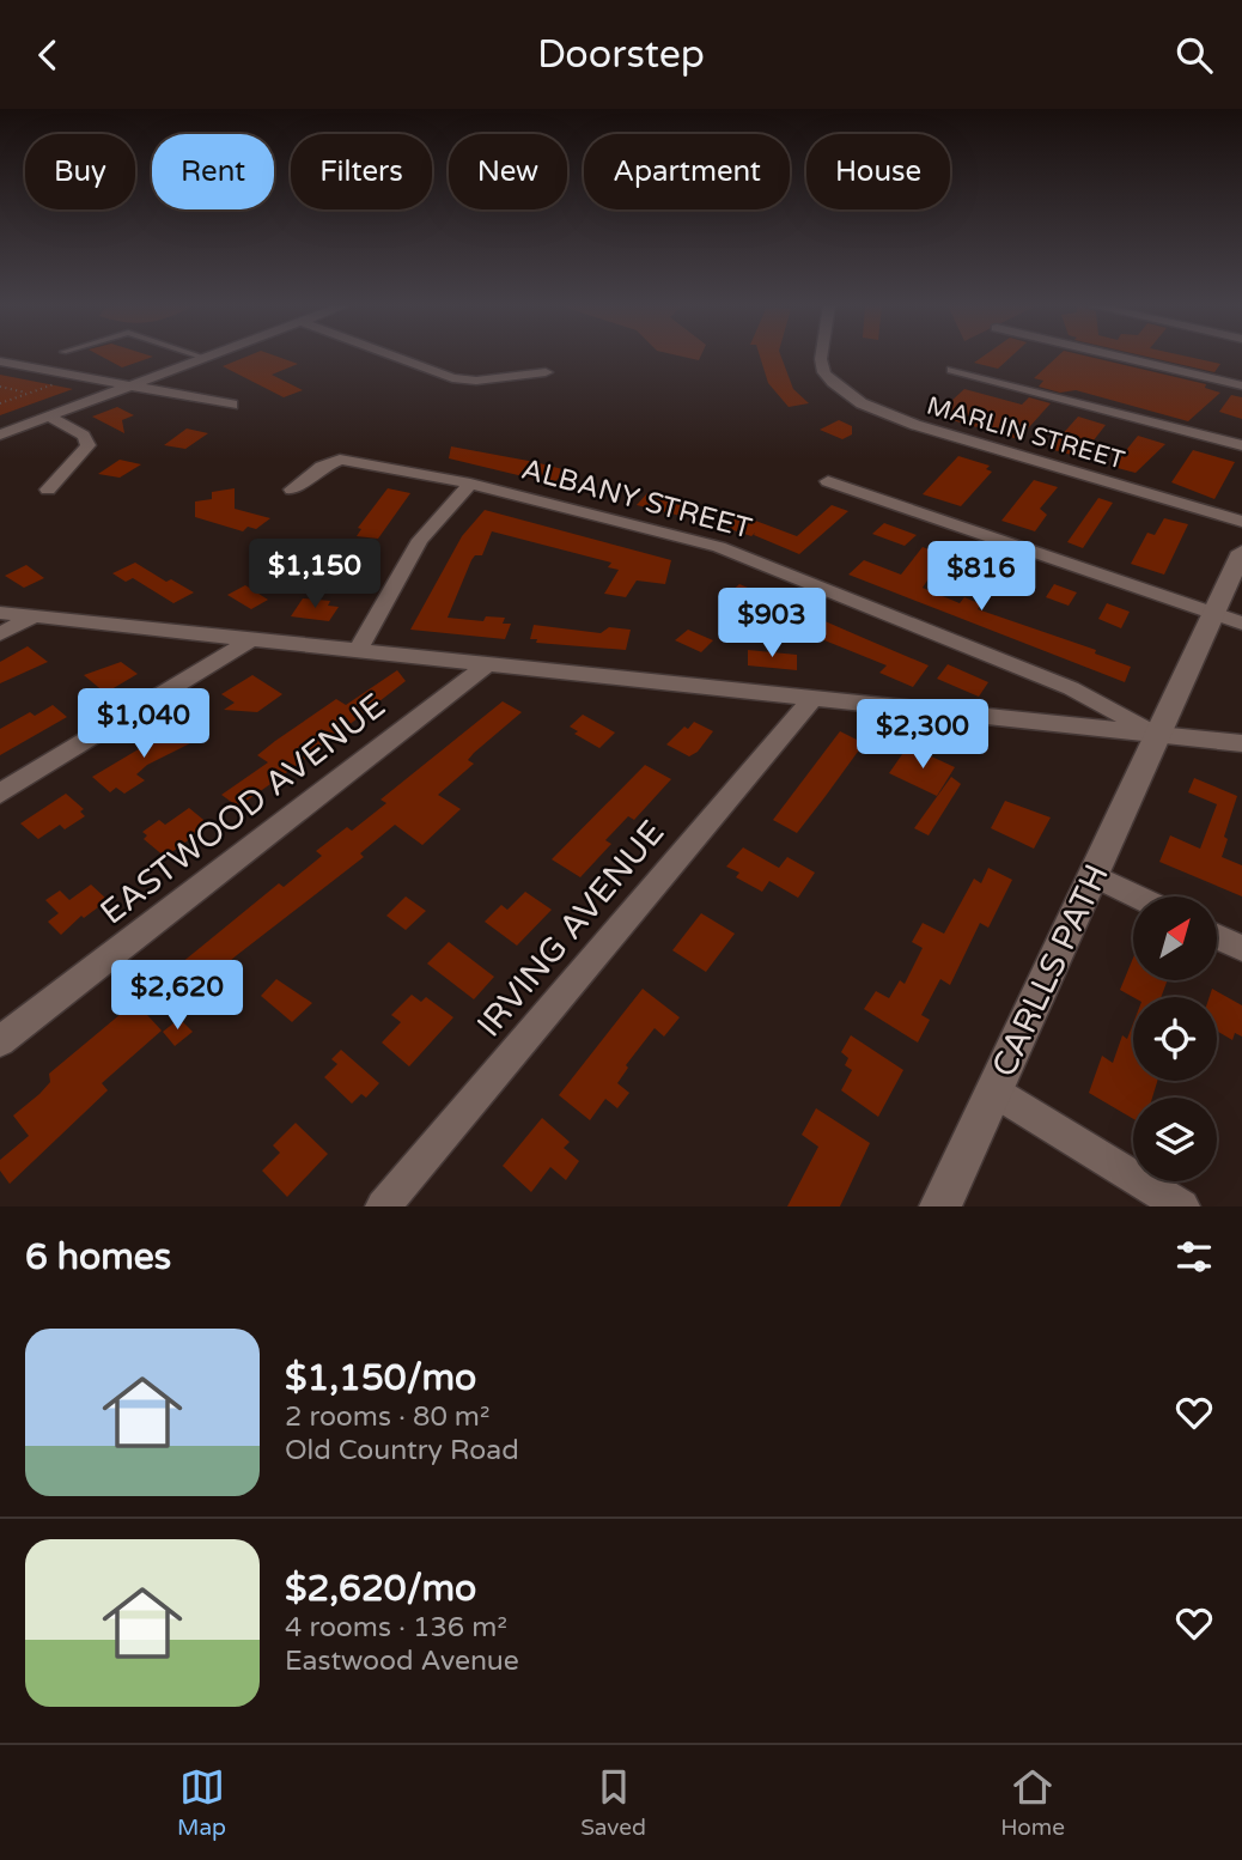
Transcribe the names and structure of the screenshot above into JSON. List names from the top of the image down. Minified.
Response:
{"streets":{"street":["MARLIN STREET","ALBANY STREET","EASTWOOD AVENUE","IRVING AVENUE","CARLLS PATH"]},"crossings":[["ALBANY STREET","CARLLS PATH"]],"north":"top right","page":{"header":"Doorstep","chip":["Buy","Rent","Filters","New","Apartment","House"],"price":["$1,150","$816","$903","$1,040","$2,300","$2,620"],"heading":"6 homes","list":[{"name":"$1,150/mo","note":"2 rooms · 80 m² · Old Country Road"},{"name":"$2,620/mo","note":"4 rooms · 136 m² · Eastwood Avenue"}],"tabs":["Map","Saved","Home"]}}
